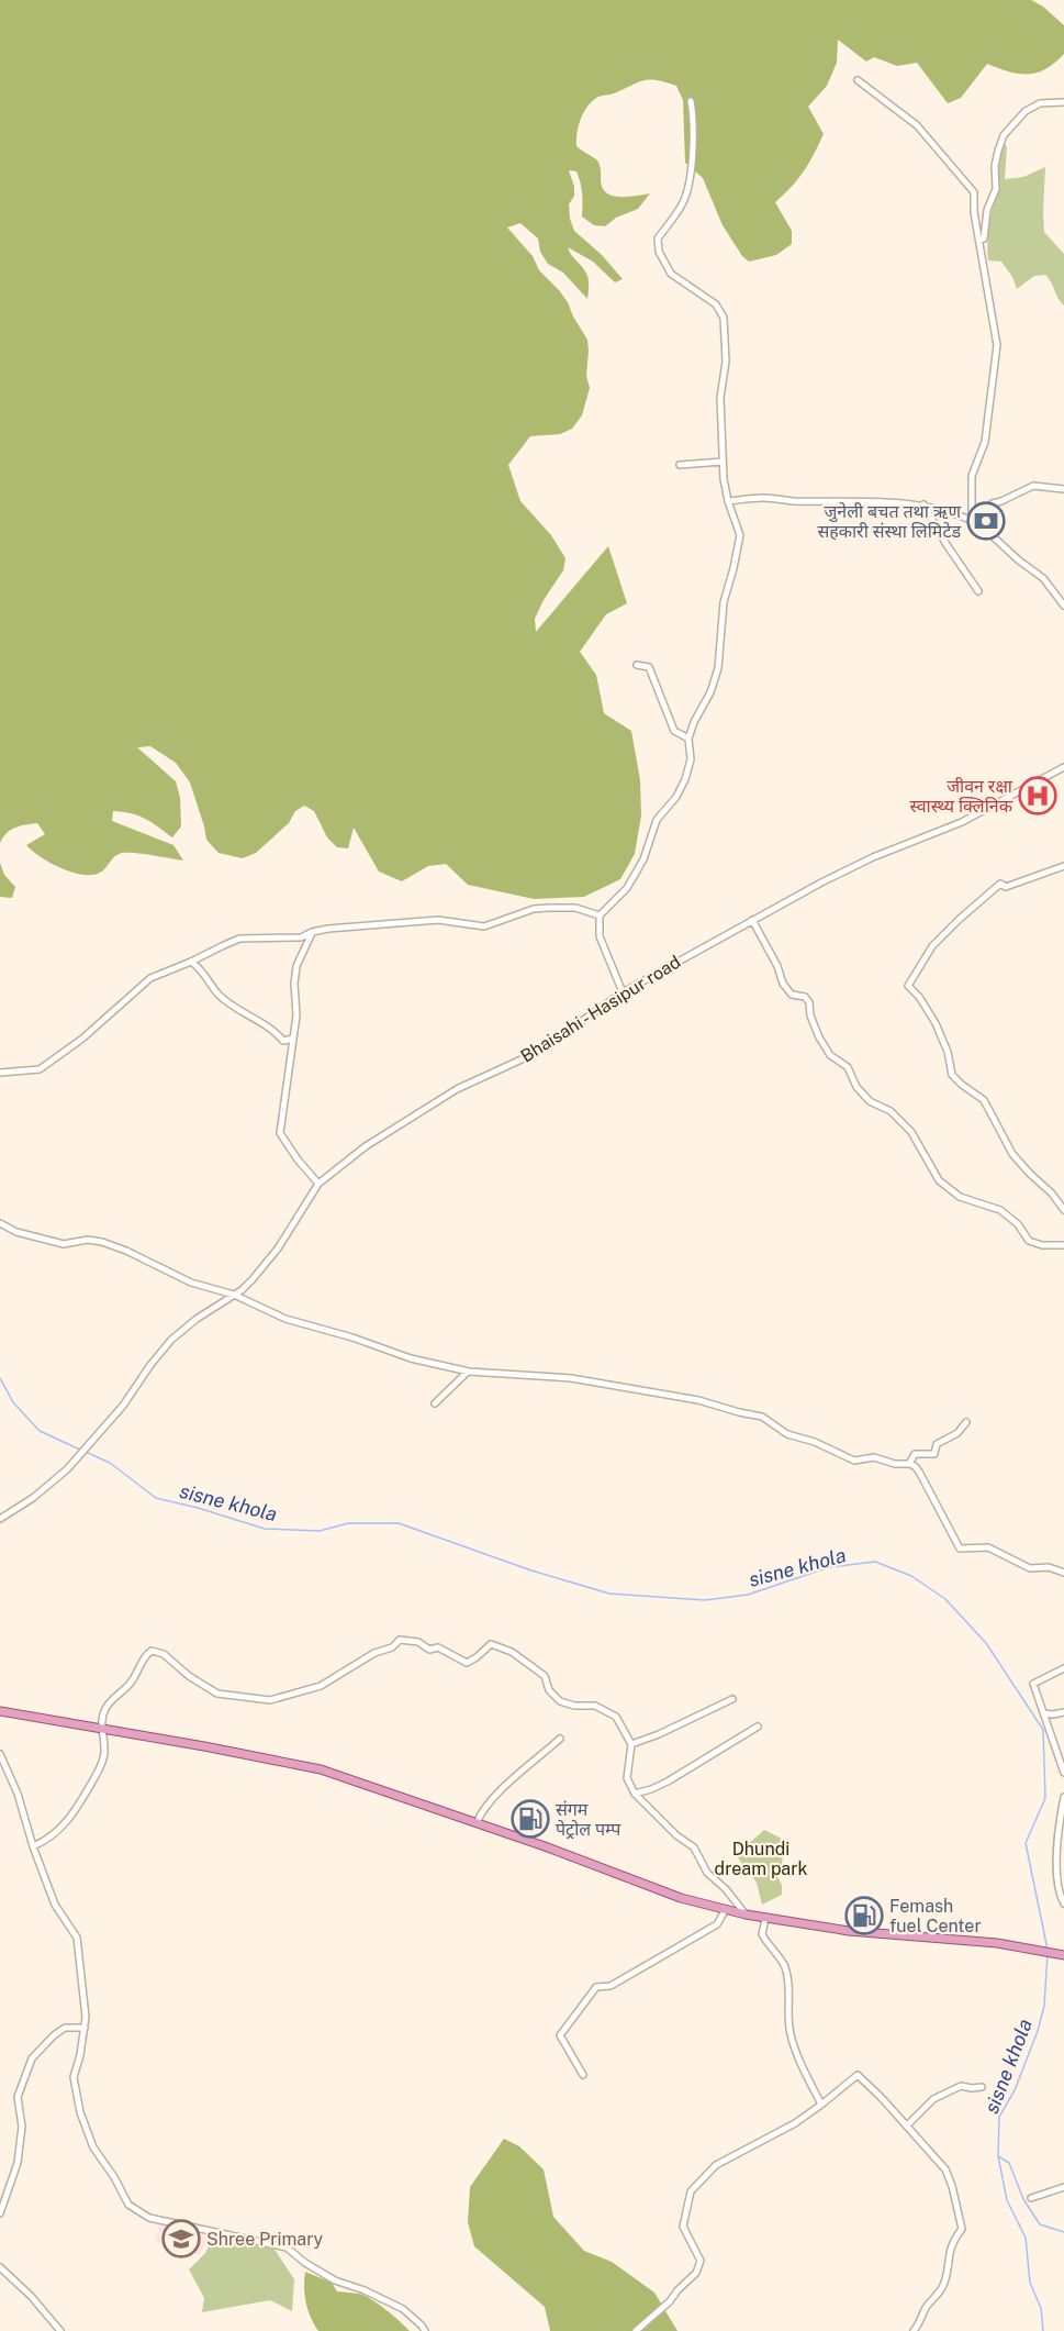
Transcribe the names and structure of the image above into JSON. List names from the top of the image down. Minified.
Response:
{"streets":{"street":["Bhaisahi - Hasipur road"]},"water":["sisne khola"],"parks":["Dhundi dream park"],"places":{"bank":["जुनेली बचत तथा ऋण सहकारी संस्था लिमिटेड"],"hospital":["जीवन रक्षा स्वास्थ्य क्लिनिक"],"fuel station":["संगम पेट्रोल पम्प","Femash fuel Center"],"school or university":["Shree Primary"]}}
